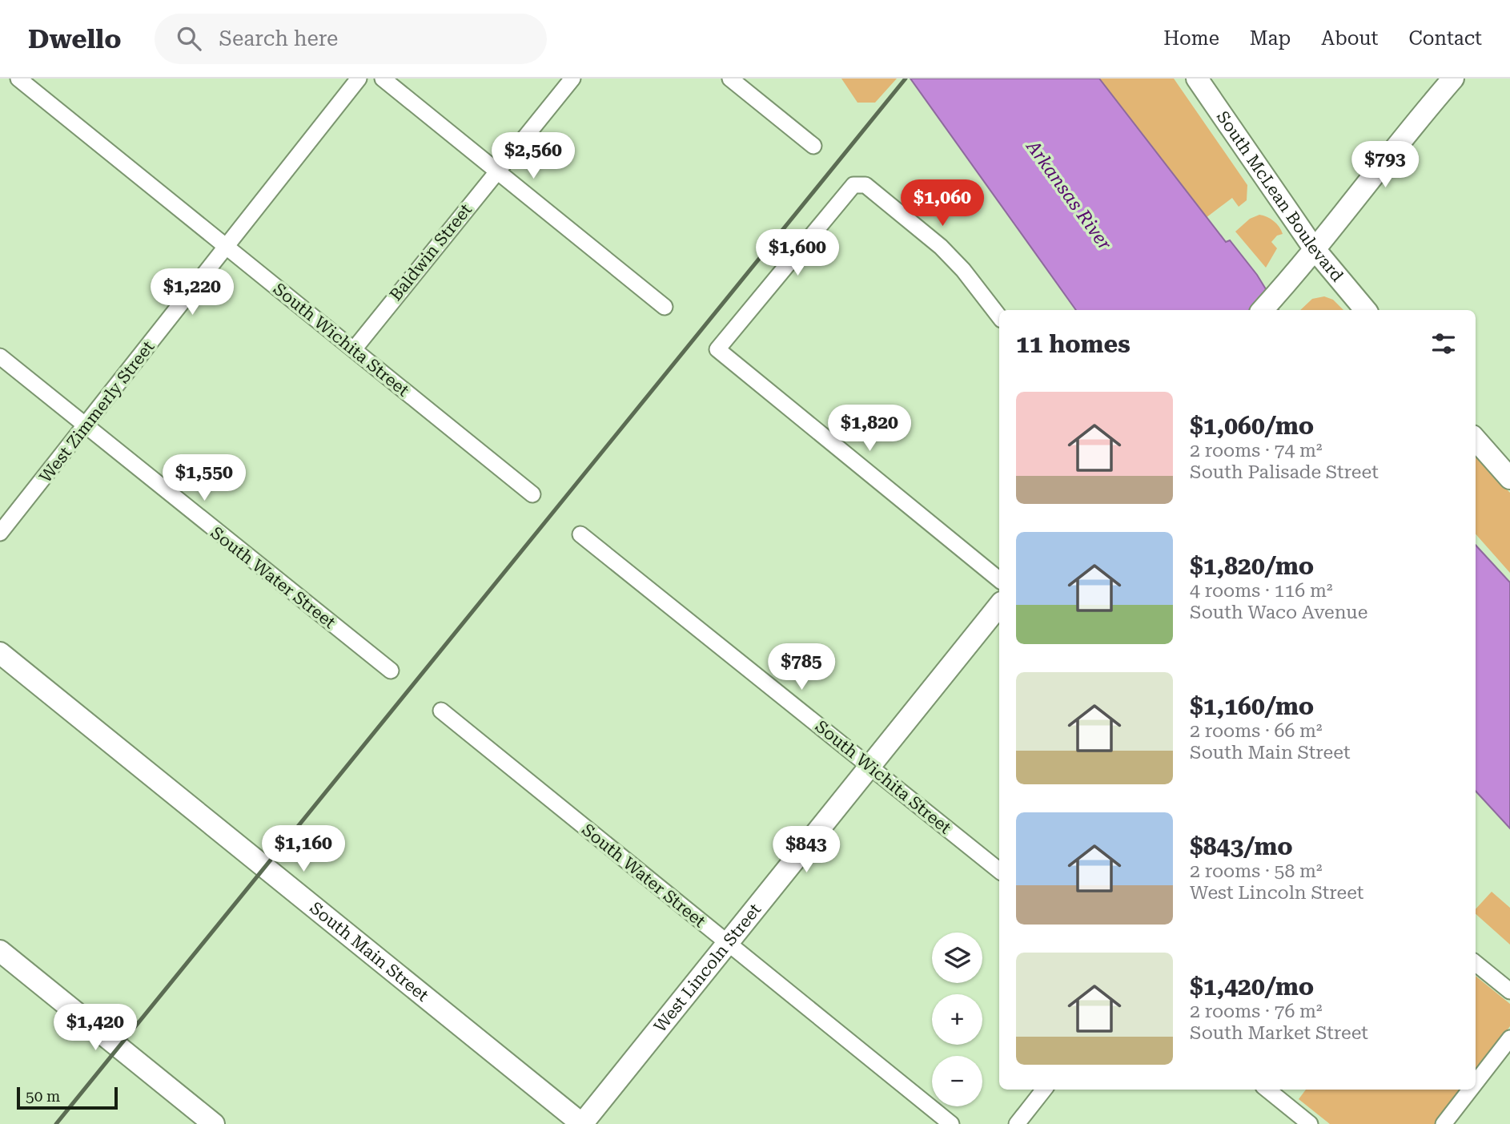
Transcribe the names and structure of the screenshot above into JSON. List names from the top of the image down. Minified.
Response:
{"streets":{"street":["South McLean Boulevard","Baldwin Street","South Wichita Street","West Zimmerly Street","South Water Street","South Main Street","West Lincoln Street"]},"crossings":[["Baldwin Street","South Wichita Street"],["South Wichita Street","West Zimmerly Street"],["South Wichita Street","West Lincoln Street"],["West Zimmerly Street","South Water Street"],["South Water Street","West Lincoln Street"],["South Main Street","West Lincoln Street"]],"water":["Arkansas River"],"scale_bar":"50 m","page":{"header":"Dwello","search":"Search here","nav":["Home","Map","About","Contact"],"price":["$2,560","$793","$1,060","$1,600","$1,220","$1,820","$1,550","$785","$1,160","$843","$1,420"],"heading":"11 homes","list":[{"name":"$1,060/mo","note":"2 rooms · 74 m² · South Palisade Street"},{"name":"$1,820/mo","note":"4 rooms · 116 m² · South Waco Avenue"},{"name":"$1,160/mo","note":"2 rooms · 66 m² · South Main Street"},{"name":"$843/mo","note":"2 rooms · 58 m² · West Lincoln Street"},{"name":"$1,420/mo","note":"2 rooms · 76 m² · South Market Street"}],"map_buttons":["+","−"],"scale":"50 m"}}
